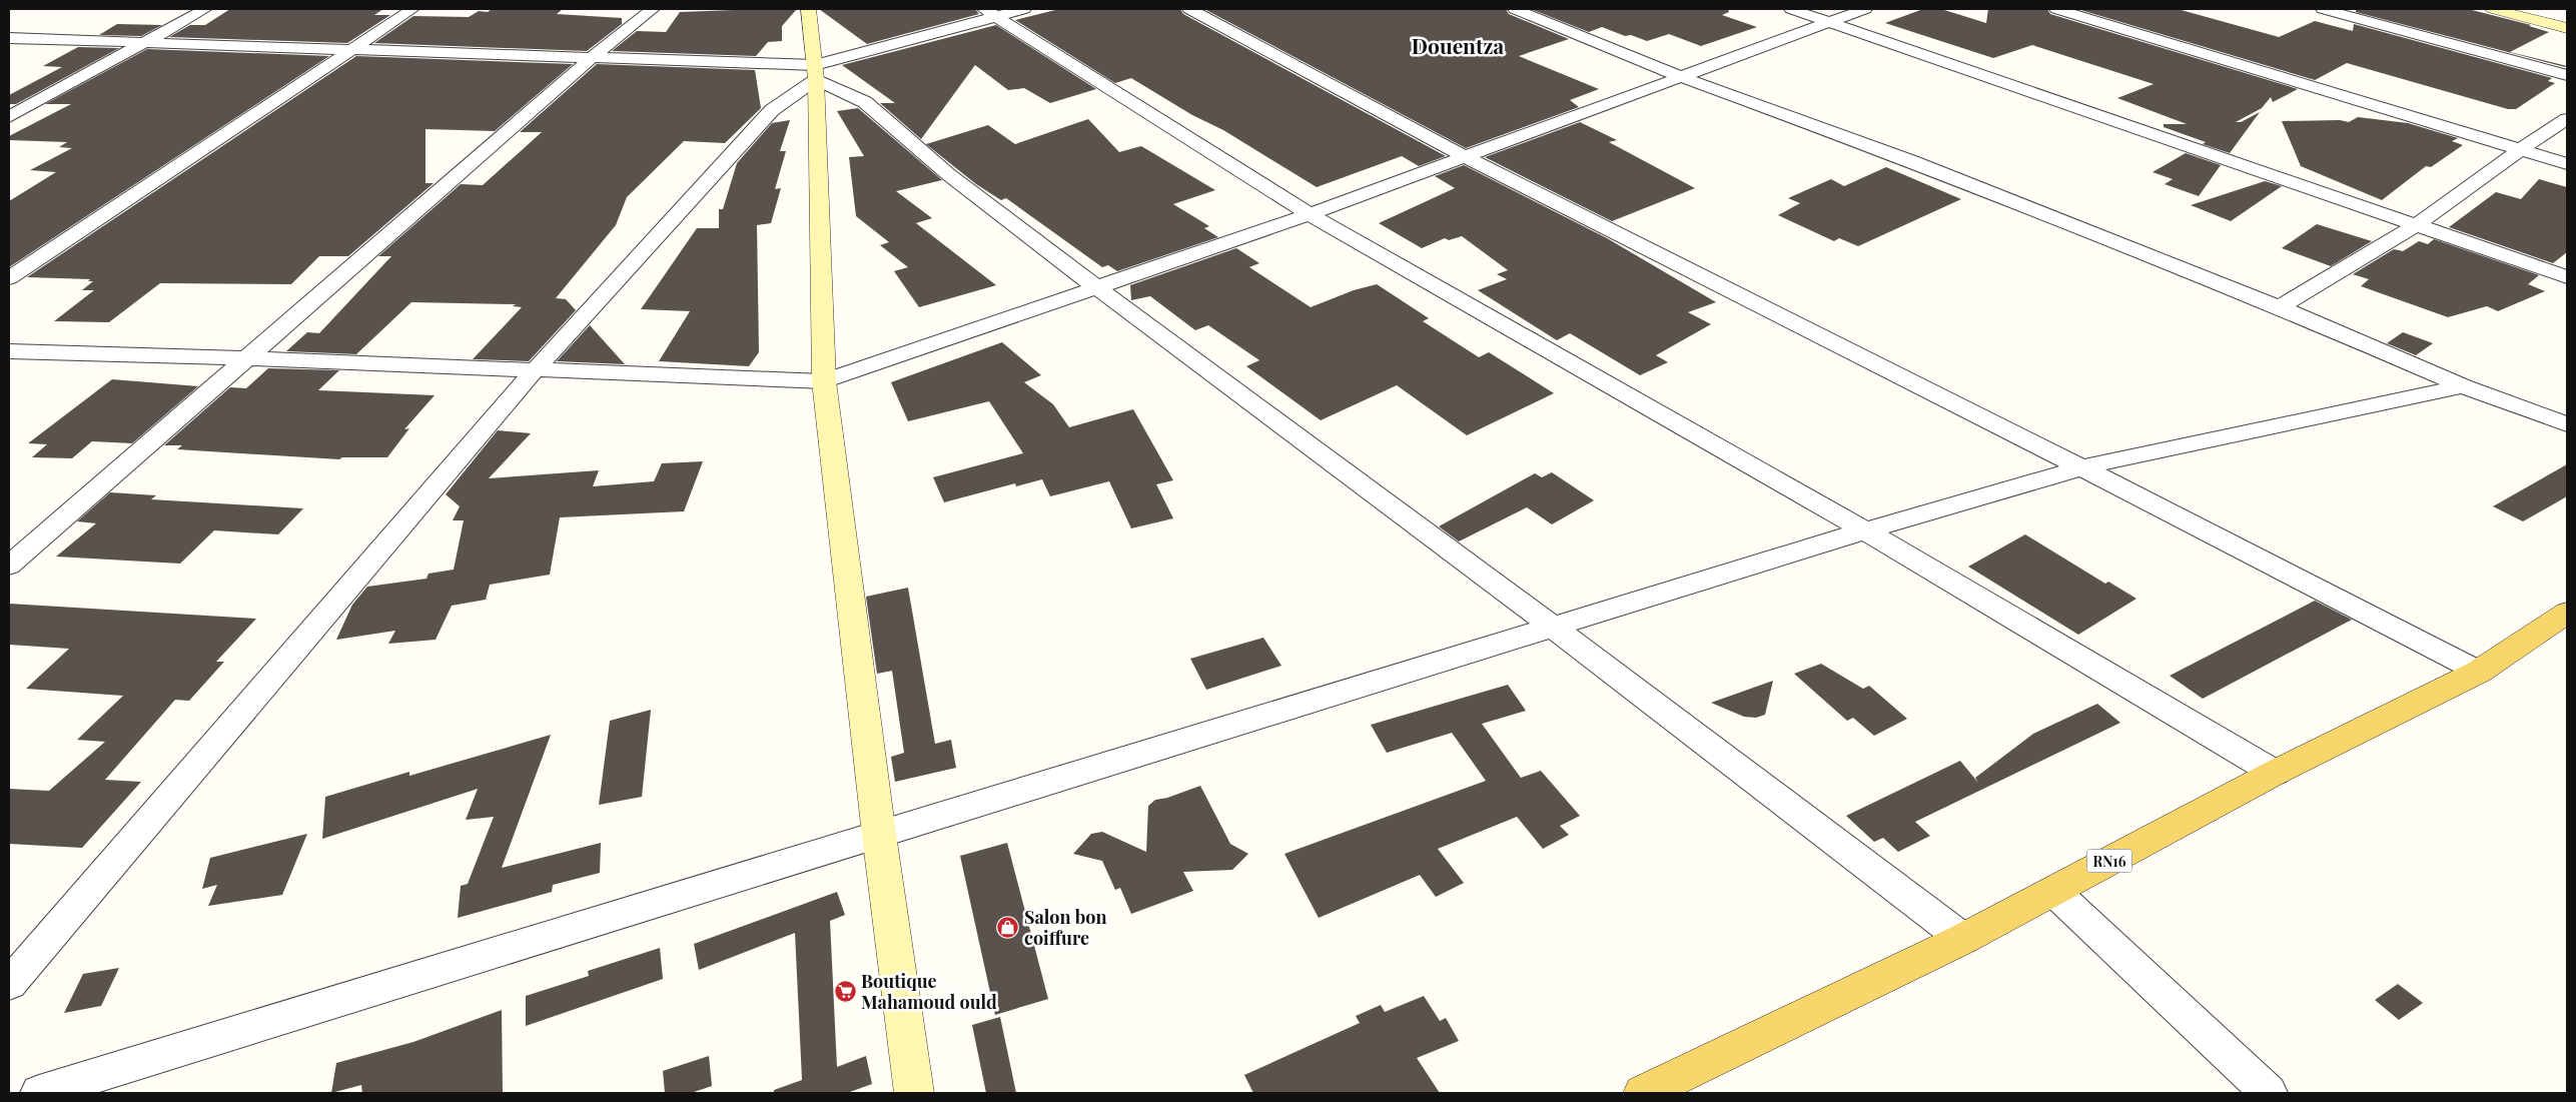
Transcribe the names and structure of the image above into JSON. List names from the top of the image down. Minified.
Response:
{"streets":{"main road":["RN16"]},"districts":["Douentza"],"places":{"shop":["Salon bon coiffure"],"supermarket":["Boutique Mahamoud ould"]}}
